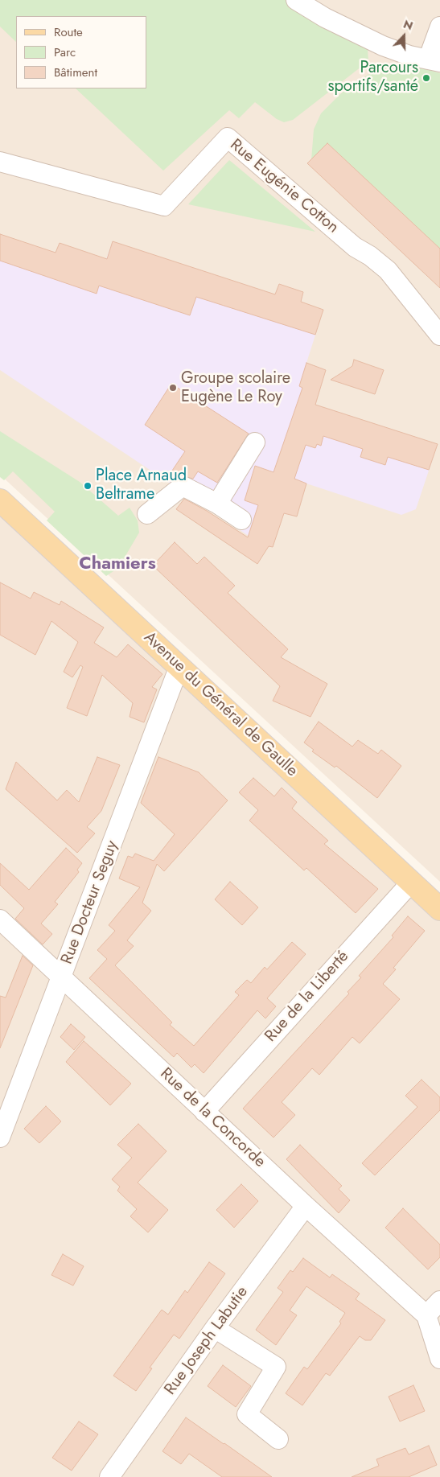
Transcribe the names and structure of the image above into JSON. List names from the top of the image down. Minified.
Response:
{"streets":{"main road":["Avenue du Général de Gaulle"],"street":["Rue Eugénie Cotton","Rue Docteur Seguy","Rue de la Liberté","Rue de la Concorde","Rue Joseph Labutie"]},"crossings":[["Avenue du Général de Gaulle","Rue Docteur Seguy"],["Avenue du Général de Gaulle","Rue de la Liberté"],["Rue Docteur Seguy","Rue de la Concorde"],["Rue de la Liberté","Rue de la Concorde"],["Rue de la Concorde","Rue Joseph Labutie"]],"districts":["Chamiers"],"places":["Parcours sportifs/santé","Groupe scolaire Eugène Le Roy","Place Arnaud Beltrame"],"legend":["Route","Parc","Bâtiment"],"north":"top"}
